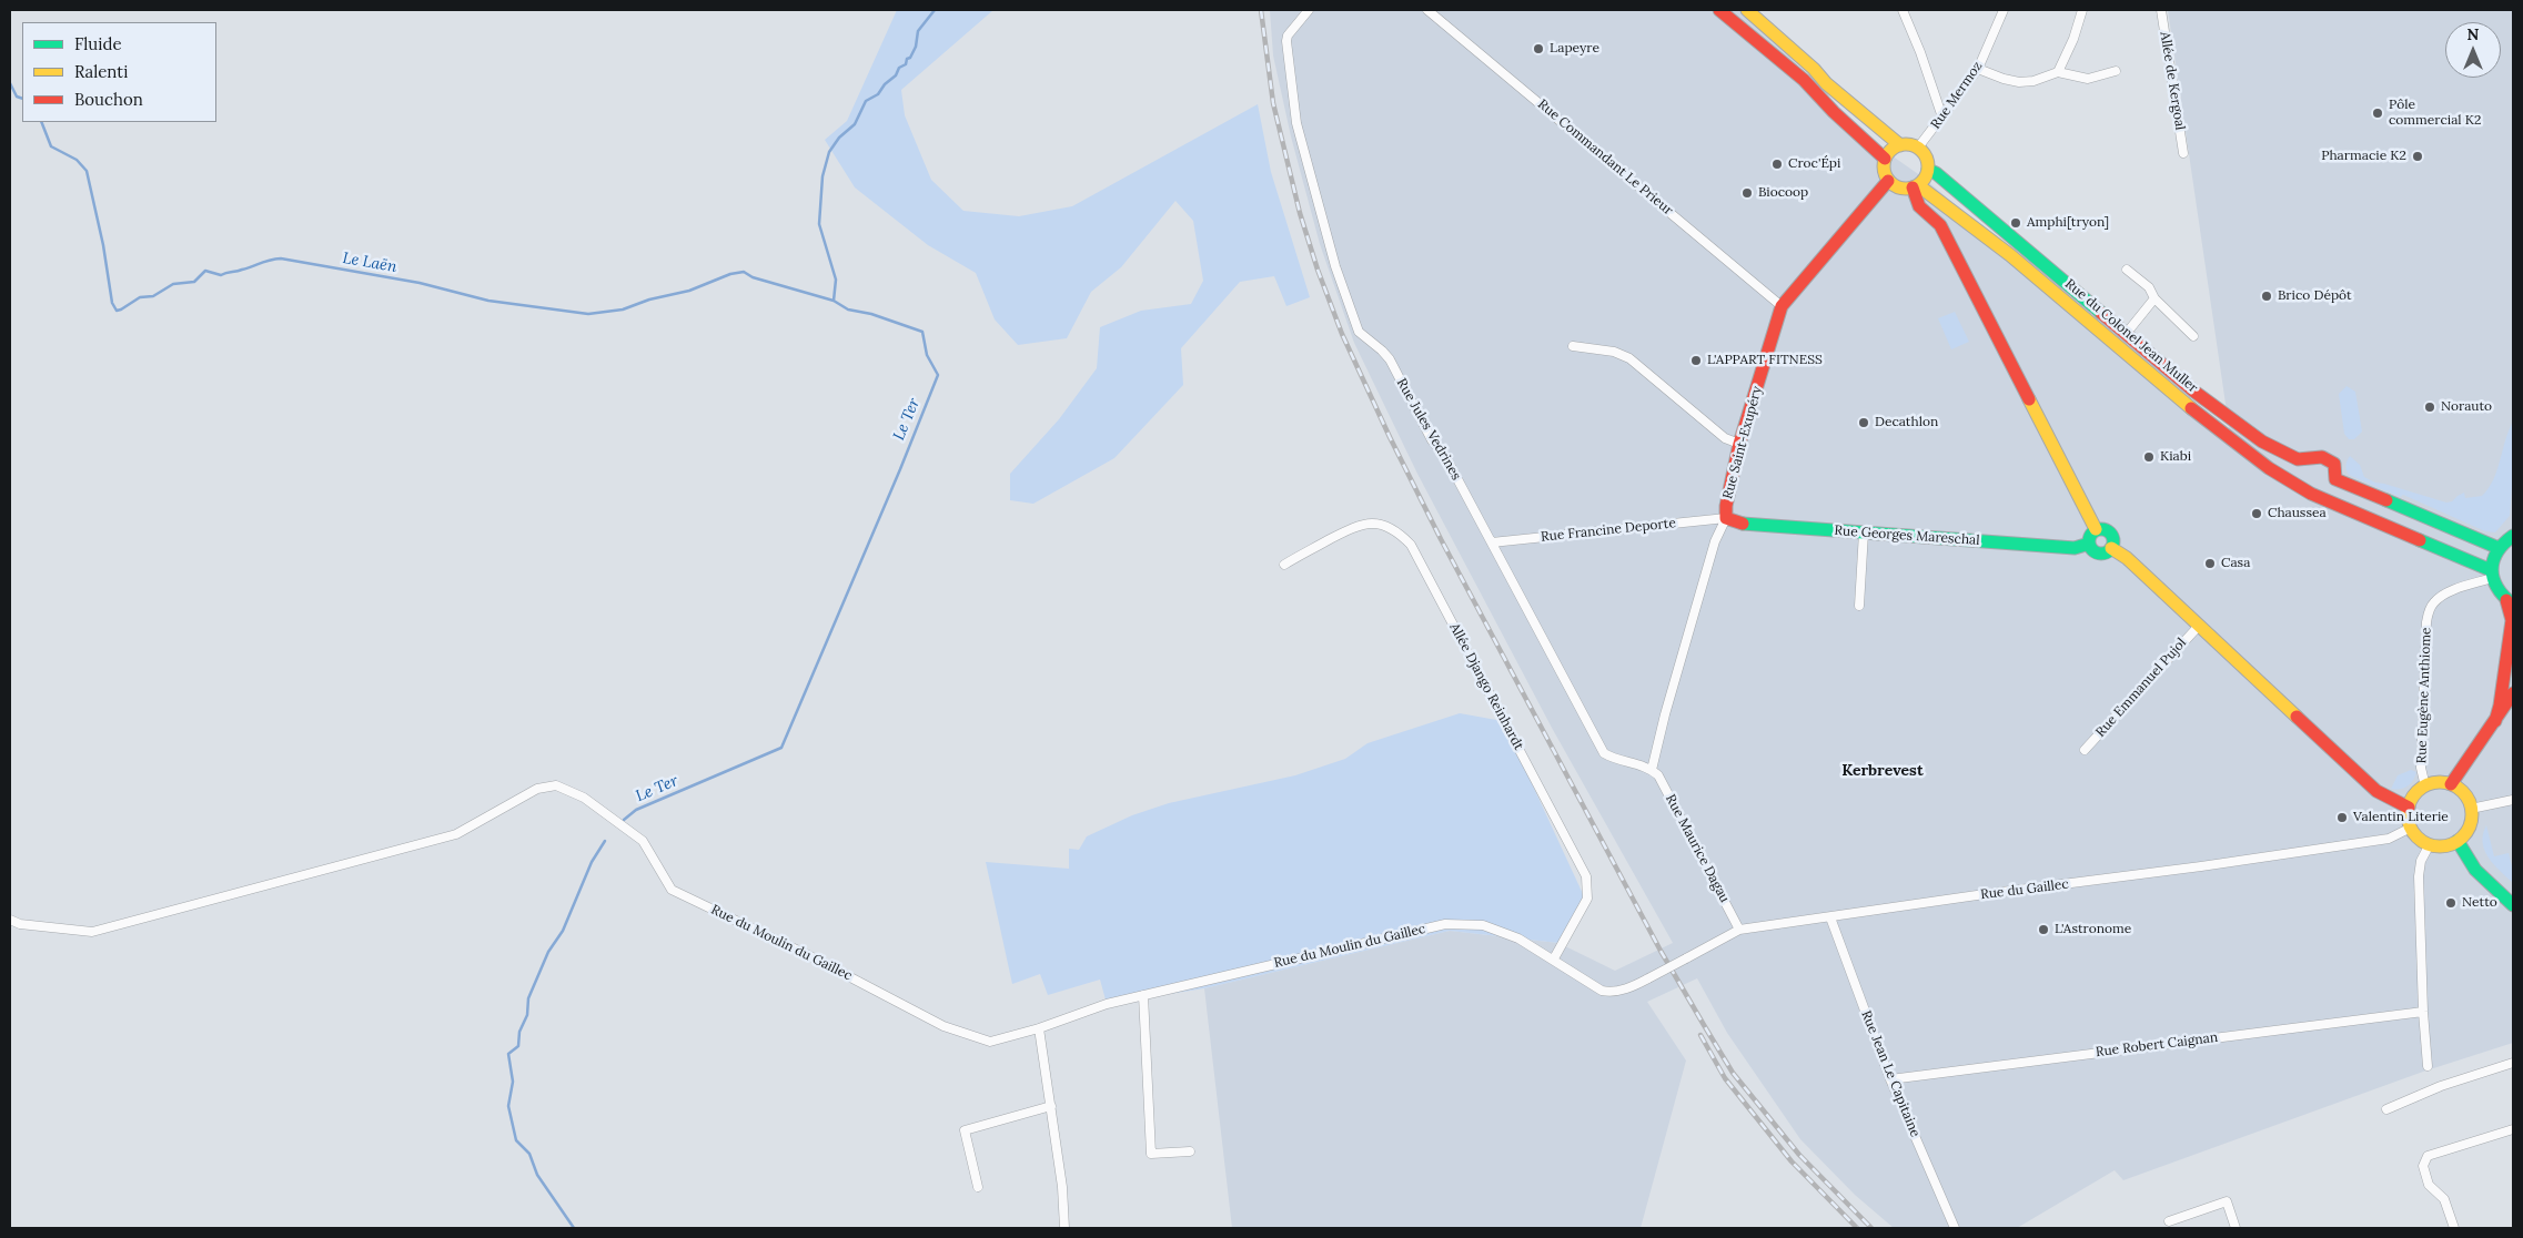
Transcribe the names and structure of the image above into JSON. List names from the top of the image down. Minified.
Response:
{"streets":{"main road":["Rue du Colonel Jean Muller","Rue Saint-Exupéry","Rue Georges Mareschal"],"street":["Allée de Kergoal","Rue Mermoz","Rue Commandant Le Prieur","Rue Jules Vedrines","Rue Francine Deporte","Allée Django Reinhardt","Rue Emmanuel Pujol","Rue Eugène Anthiome","Rue Maurice Dagau","Rue du Gaillec","Rue du Moulin du Gaillec","Rue Robert Caignan","Rue Jean Le Capitaine"]},"crossings":[["Rue Mermoz","Rue du Colonel Jean Muller"],["Rue Mermoz","Rue Saint-Exupéry"],["Rue Commandant Le Prieur","Rue Saint-Exupéry"],["Rue du Colonel Jean Muller","Rue Saint-Exupéry"],["Rue du Colonel Jean Muller","Rue Eugène Anthiome"],["Rue Jules Vedrines","Rue Saint-Exupéry"],["Rue Jules Vedrines","Rue Francine Deporte"],["Rue Jules Vedrines","Rue Maurice Dagau"],["Rue Saint-Exupéry","Rue Francine Deporte"],["Rue Saint-Exupéry","Rue Georges Mareschal"],["Rue Saint-Exupéry","Rue Maurice Dagau"],["Rue Francine Deporte","Rue Georges Mareschal"],["Allée Django Reinhardt","Rue du Moulin du Gaillec"],["Rue Eugène Anthiome","Rue du Gaillec"],["Rue Maurice Dagau","Rue du Gaillec"],["Rue du Gaillec","Rue du Moulin du Gaillec"],["Rue du Gaillec","Rue Jean Le Capitaine"],["Rue Robert Caignan","Rue Jean Le Capitaine"]],"districts":["Kerbrevest"],"water":["Le Laën","Le Ter"],"places":["Lapeyre","Pôle commercial K2","Pharmacie K2","Croc'Épi","Biocoop","Amphi[tryon]","Brico Dépôt","L'APPART FITNESS","Norauto","Decathlon","Kiabi","Chaussea","Casa","Valentin Literie","Netto","L'Astronome"],"legend":["Fluide","Ralenti","Bouchon"],"north":"top"}
